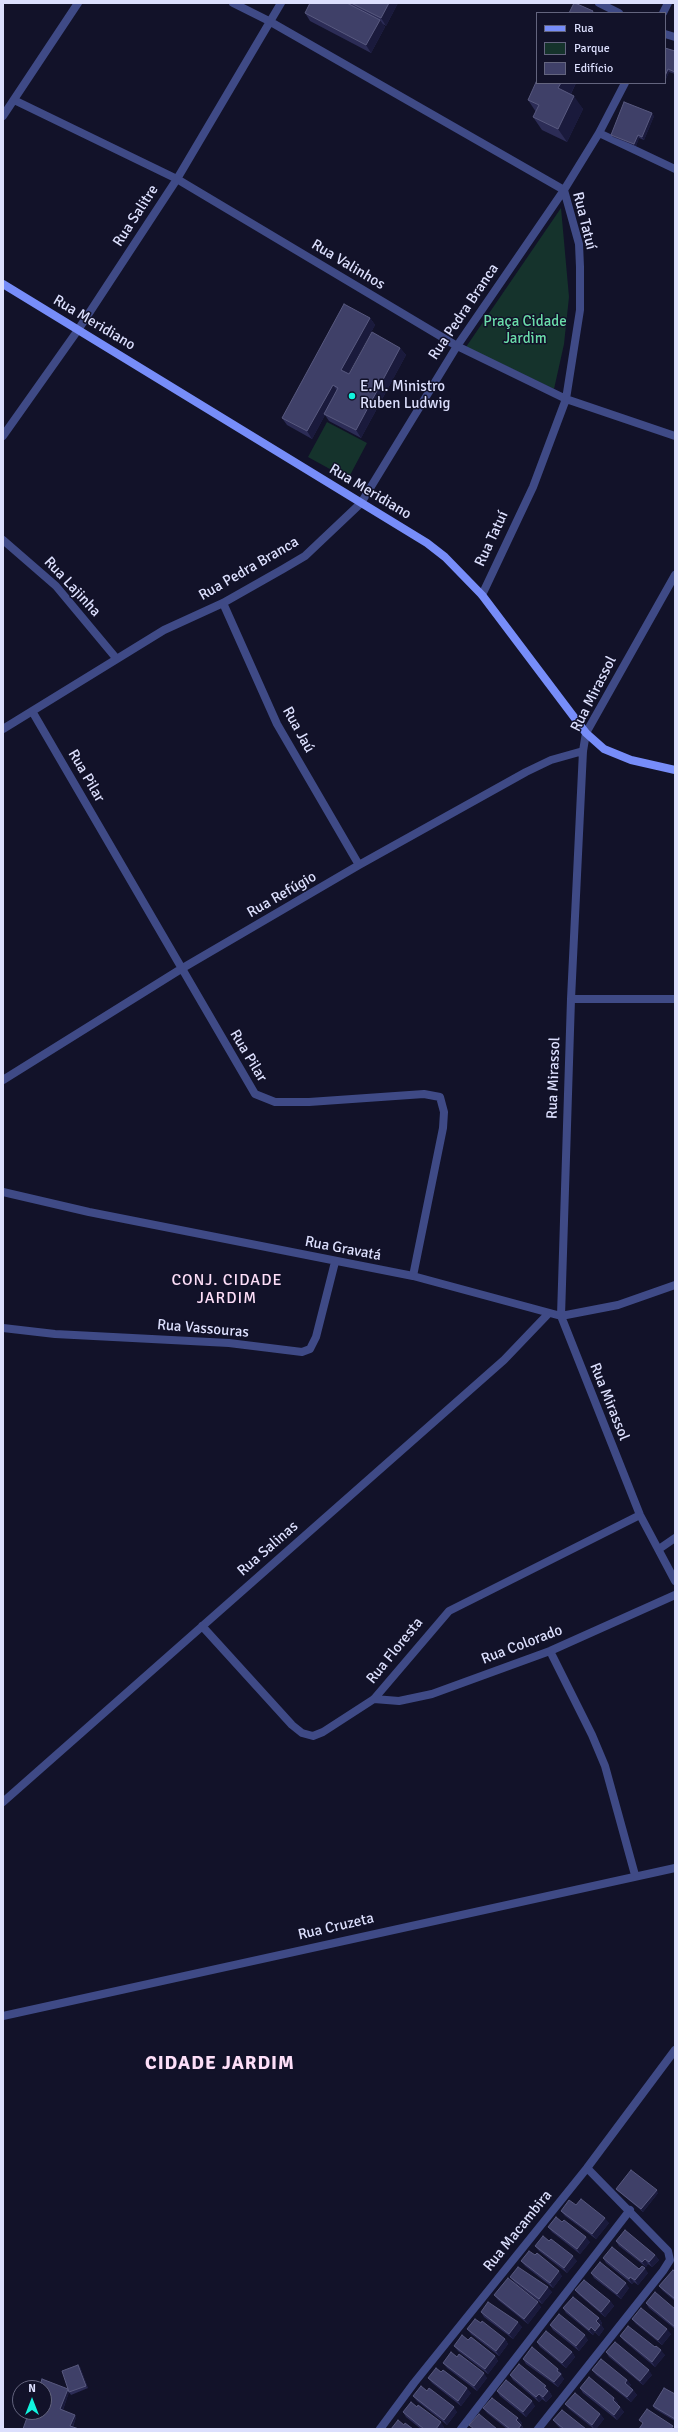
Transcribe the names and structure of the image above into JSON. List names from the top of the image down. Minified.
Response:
{"streets":{"street":["Rua Salitre","Rua Tatuí","Rua Valinhos","Rua Pedra Branca","Rua Meridiano","Rua Lajinha","Rua Mirassol","Rua Jaú","Rua Pilar","Rua Refúgio","Rua Gravatá","Rua Vassouras","Rua Salinas","Rua Colorado","Rua Floresta","Rua Cruzeta","Rua Macambira"]},"crossings":[["Rua Salitre","Rua Tatuí"],["Rua Salitre","Rua Valinhos"],["Rua Salitre","Rua Meridiano"],["Rua Tatuí","Rua Valinhos"],["Rua Tatuí","Rua Pedra Branca"],["Rua Tatuí","Rua Meridiano"],["Rua Valinhos","Rua Pedra Branca"],["Rua Pedra Branca","Rua Meridiano"],["Rua Pedra Branca","Rua Lajinha"],["Rua Pedra Branca","Rua Jaú"],["Rua Pedra Branca","Rua Pilar"],["Rua Meridiano","Rua Mirassol"],["Rua Mirassol","Rua Refúgio"],["Rua Mirassol","Rua Gravatá"],["Rua Mirassol","Rua Floresta"],["Rua Jaú","Rua Refúgio"],["Rua Pilar","Rua Refúgio"],["Rua Pilar","Rua Gravatá"],["Rua Gravatá","Rua Vassouras"],["Rua Gravatá","Rua Salinas"],["Rua Salinas","Rua Floresta"],["Rua Colorado","Rua Floresta"]],"districts":["CONJ. CIDADE JARDIM","CIDADE JARDIM"],"parks":["Praça Cidade Jardim"],"places":["E.M. Ministro Ruben Ludwig"],"legend":["Rua","Parque","Edifício"],"north":"top"}
